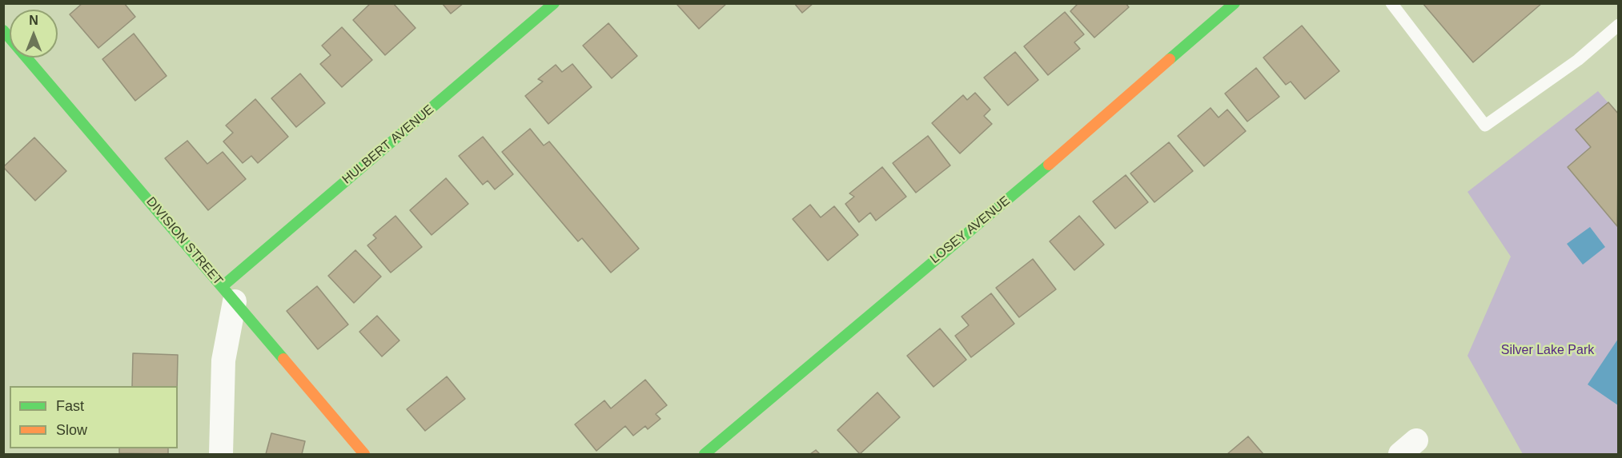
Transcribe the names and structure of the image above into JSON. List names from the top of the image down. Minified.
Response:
{"streets":{"street":["HULBERT AVENUE","LOSEY AVENUE","DIVISION STREET"]},"crossings":[["HULBERT AVENUE","DIVISION STREET"]],"parks":["Silver Lake Park"],"legend":["Fast","Slow"],"north":"top"}
